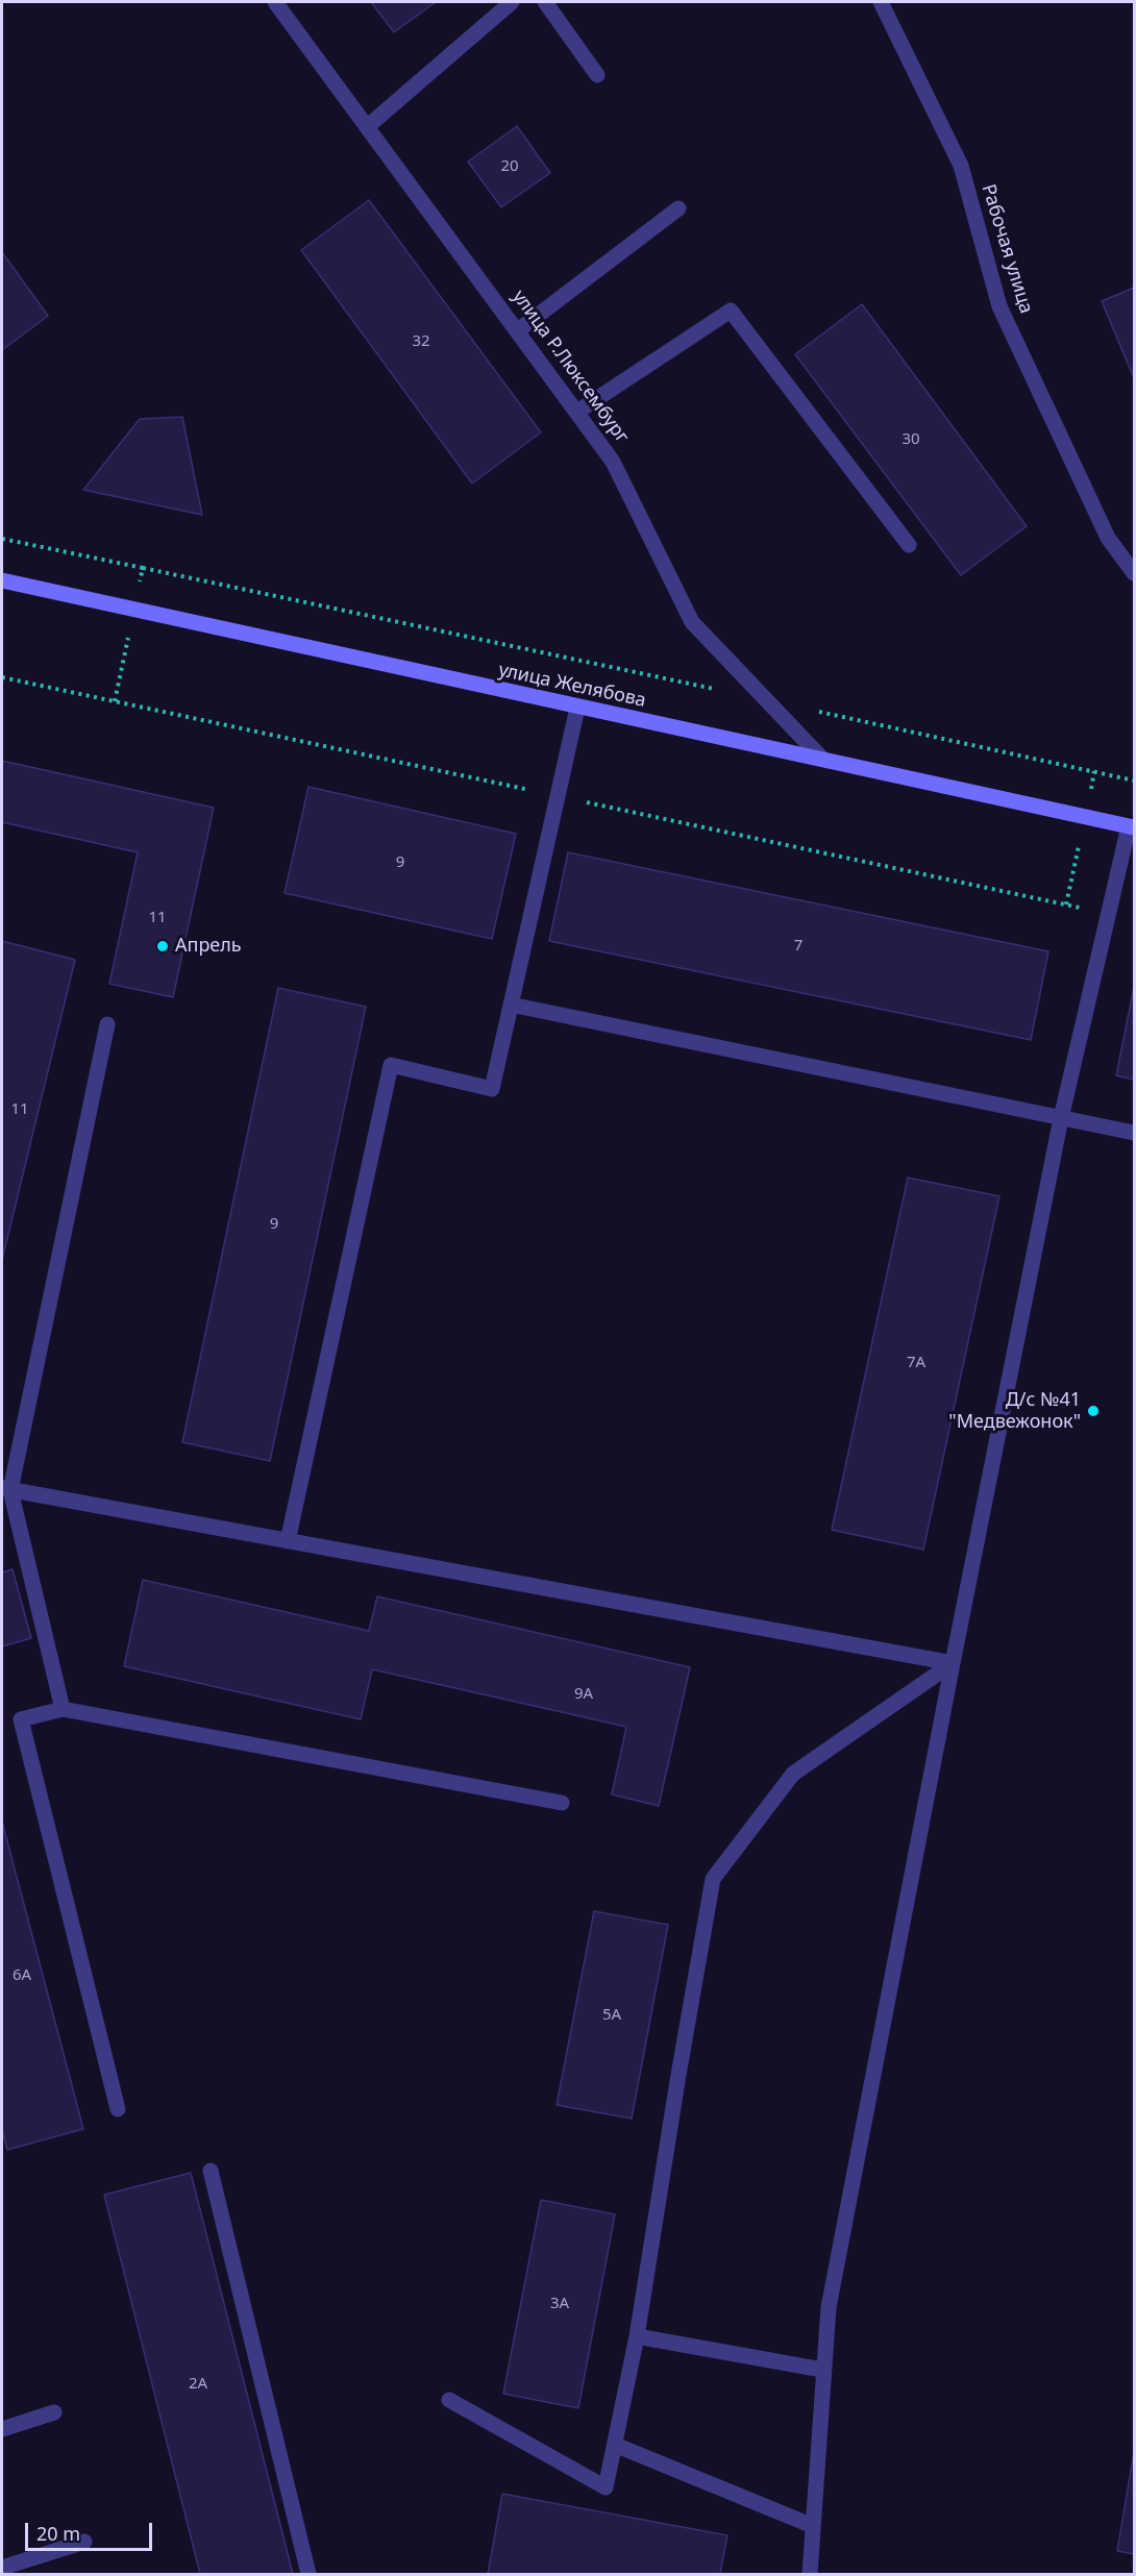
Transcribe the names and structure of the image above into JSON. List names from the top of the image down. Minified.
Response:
{"streets":{"street":["Рабочая улица","улица Р.Люксембург","улица Желябова"]},"crossings":[["улица Р.Люксембург","улица Желябова"]],"places":["Апрель","Д/с №41 \"Медвежонок\""],"house_numbers":["20","32","30","9","11","7","11","9","7А","9А","6А","5А","3А","2А"],"scale_bar":"20 m"}
